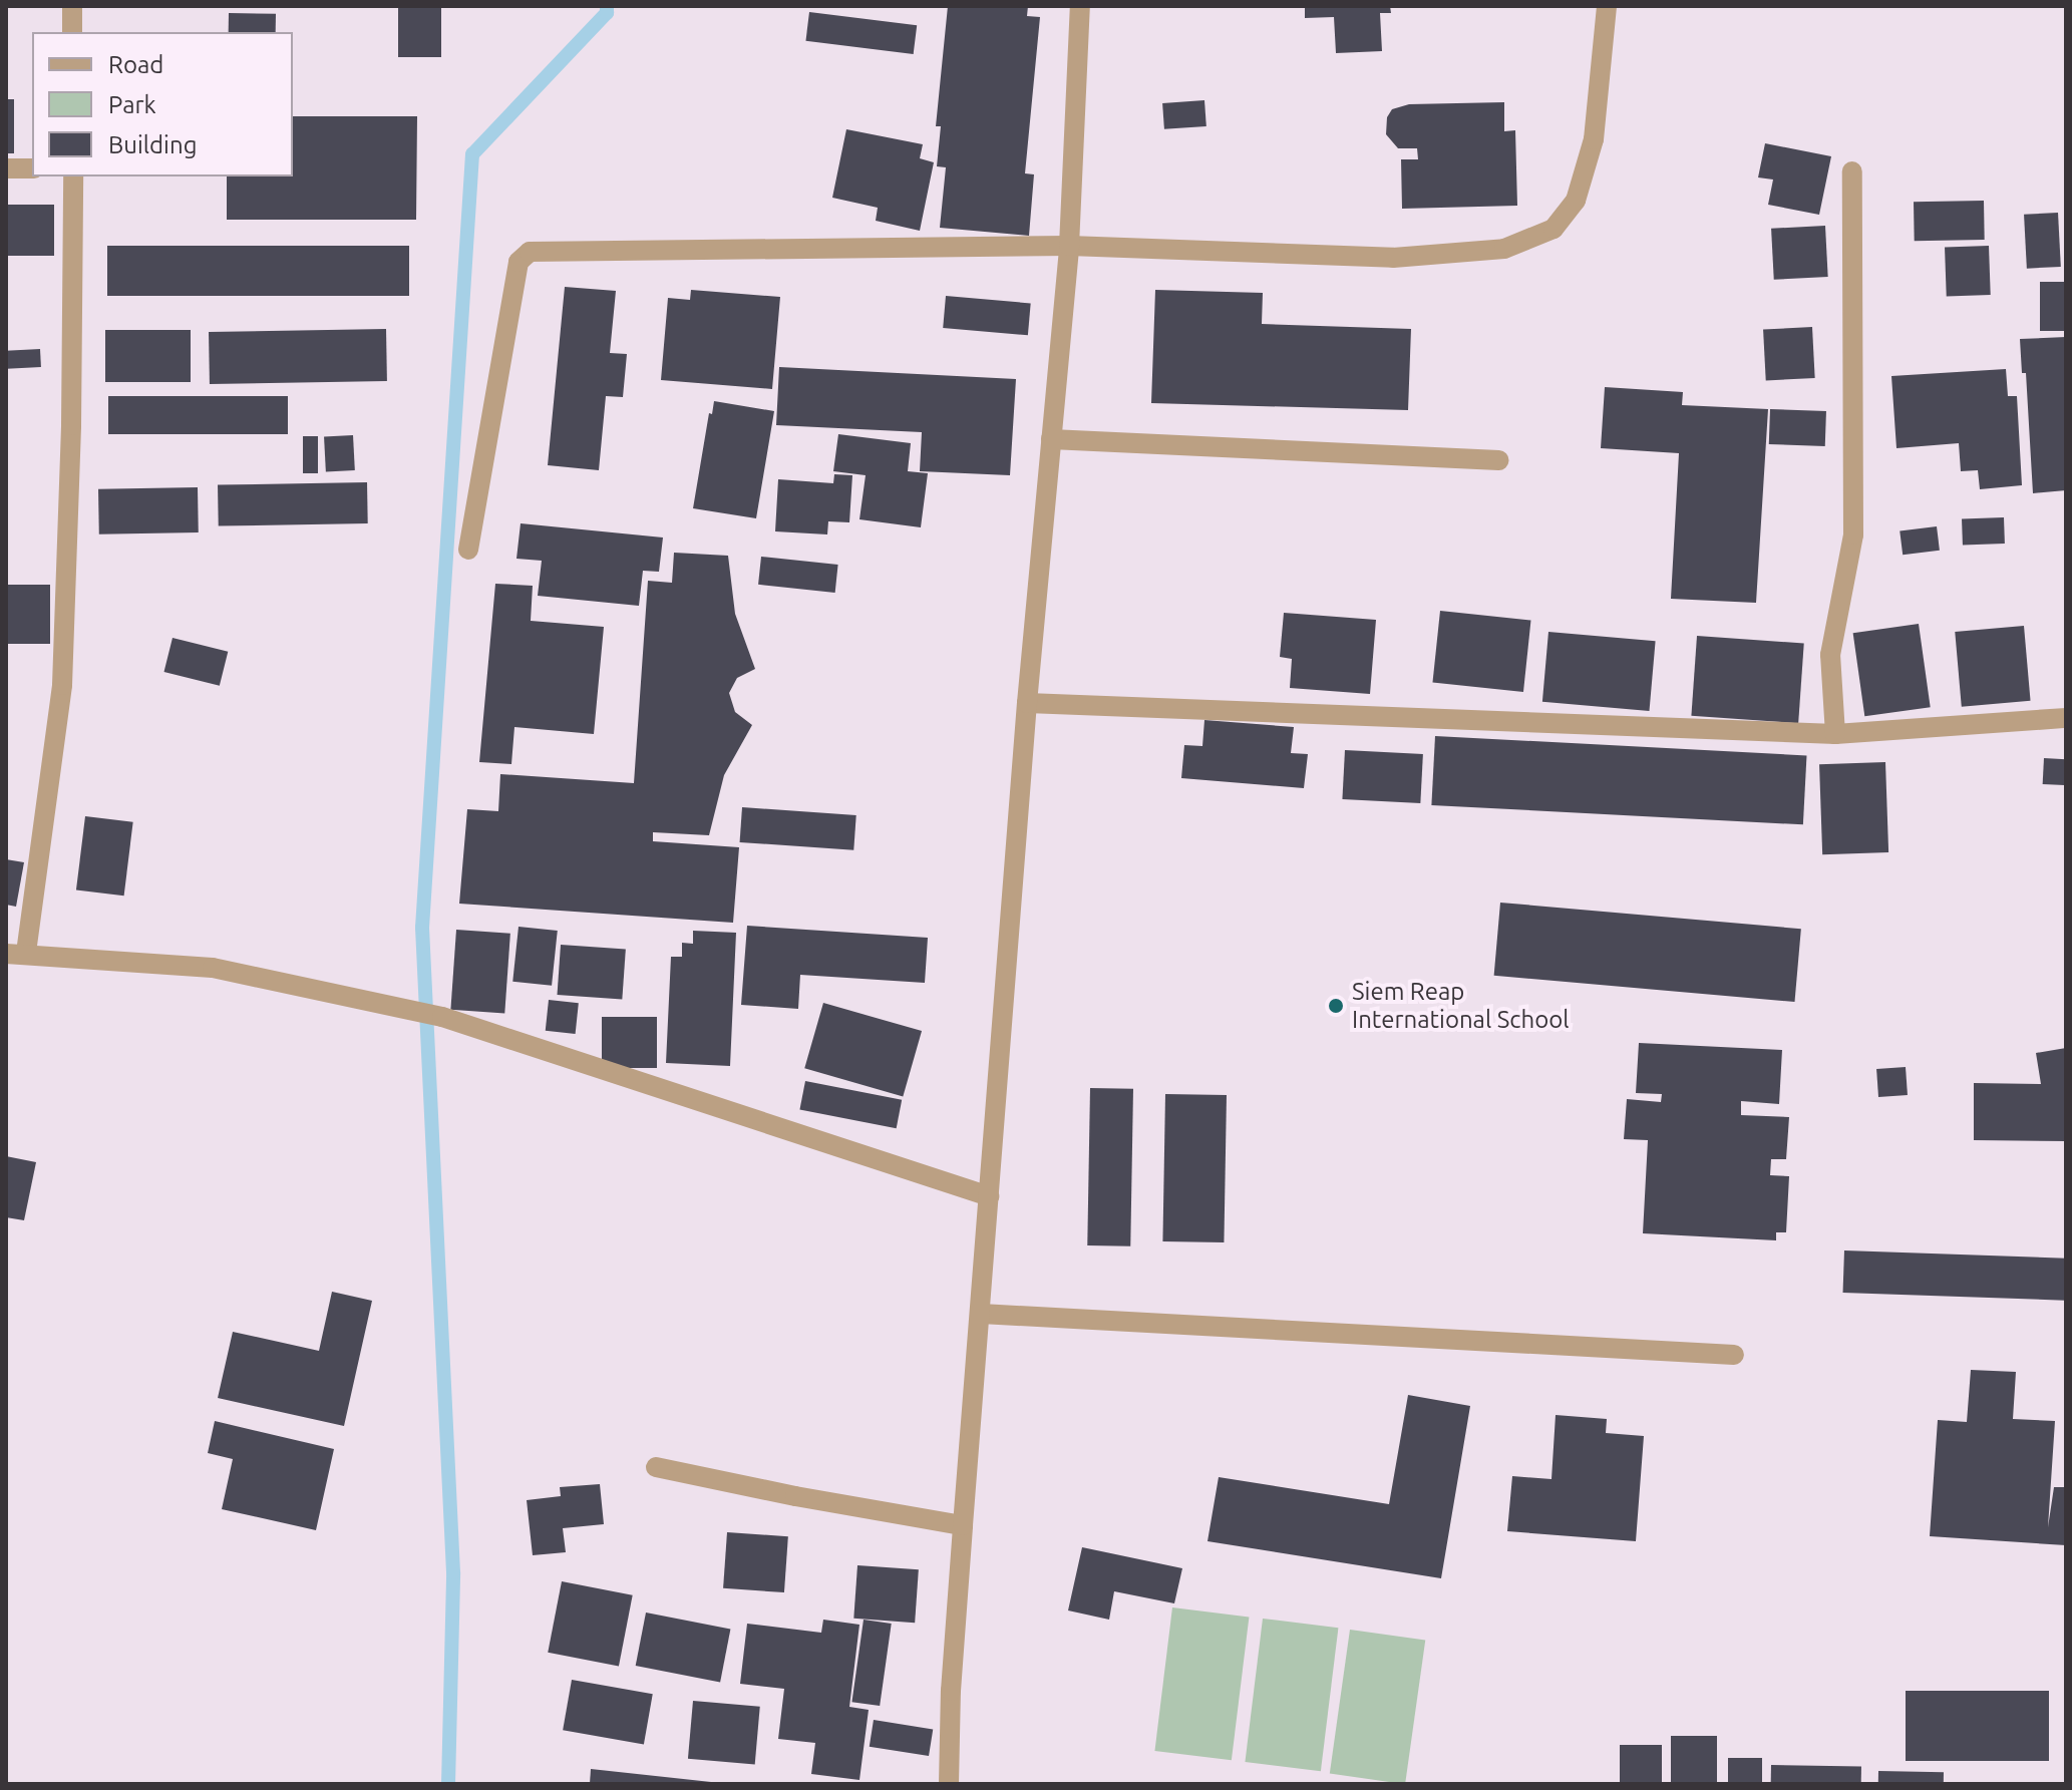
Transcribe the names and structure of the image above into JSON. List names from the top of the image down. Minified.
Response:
{"places":["Siem Reap International School"],"legend":["Road","Park","Building"]}
